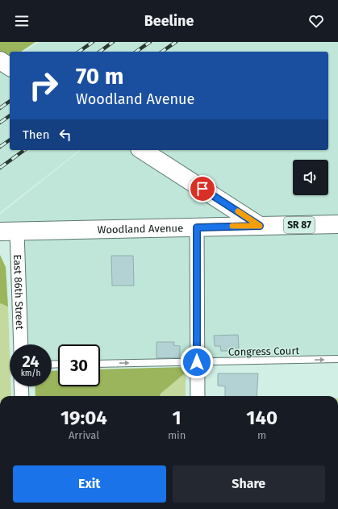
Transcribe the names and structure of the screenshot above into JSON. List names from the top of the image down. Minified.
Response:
{"streets":{"main road":["SR 87","Woodland Avenue"],"street":["East 86th Street"],"lane":["Congress Court"]},"crossings":[["Woodland Avenue","East 86th Street"]],"one_way":["Congress Court"],"page":{"header":"Beeline","turn":["70 m","Woodland Avenue"],"then":"Then","speed":"24 km/h","limit":"30","eta":["19:04","Arrival","1","min","140","m"],"buttons":["Exit","Share"]}}
